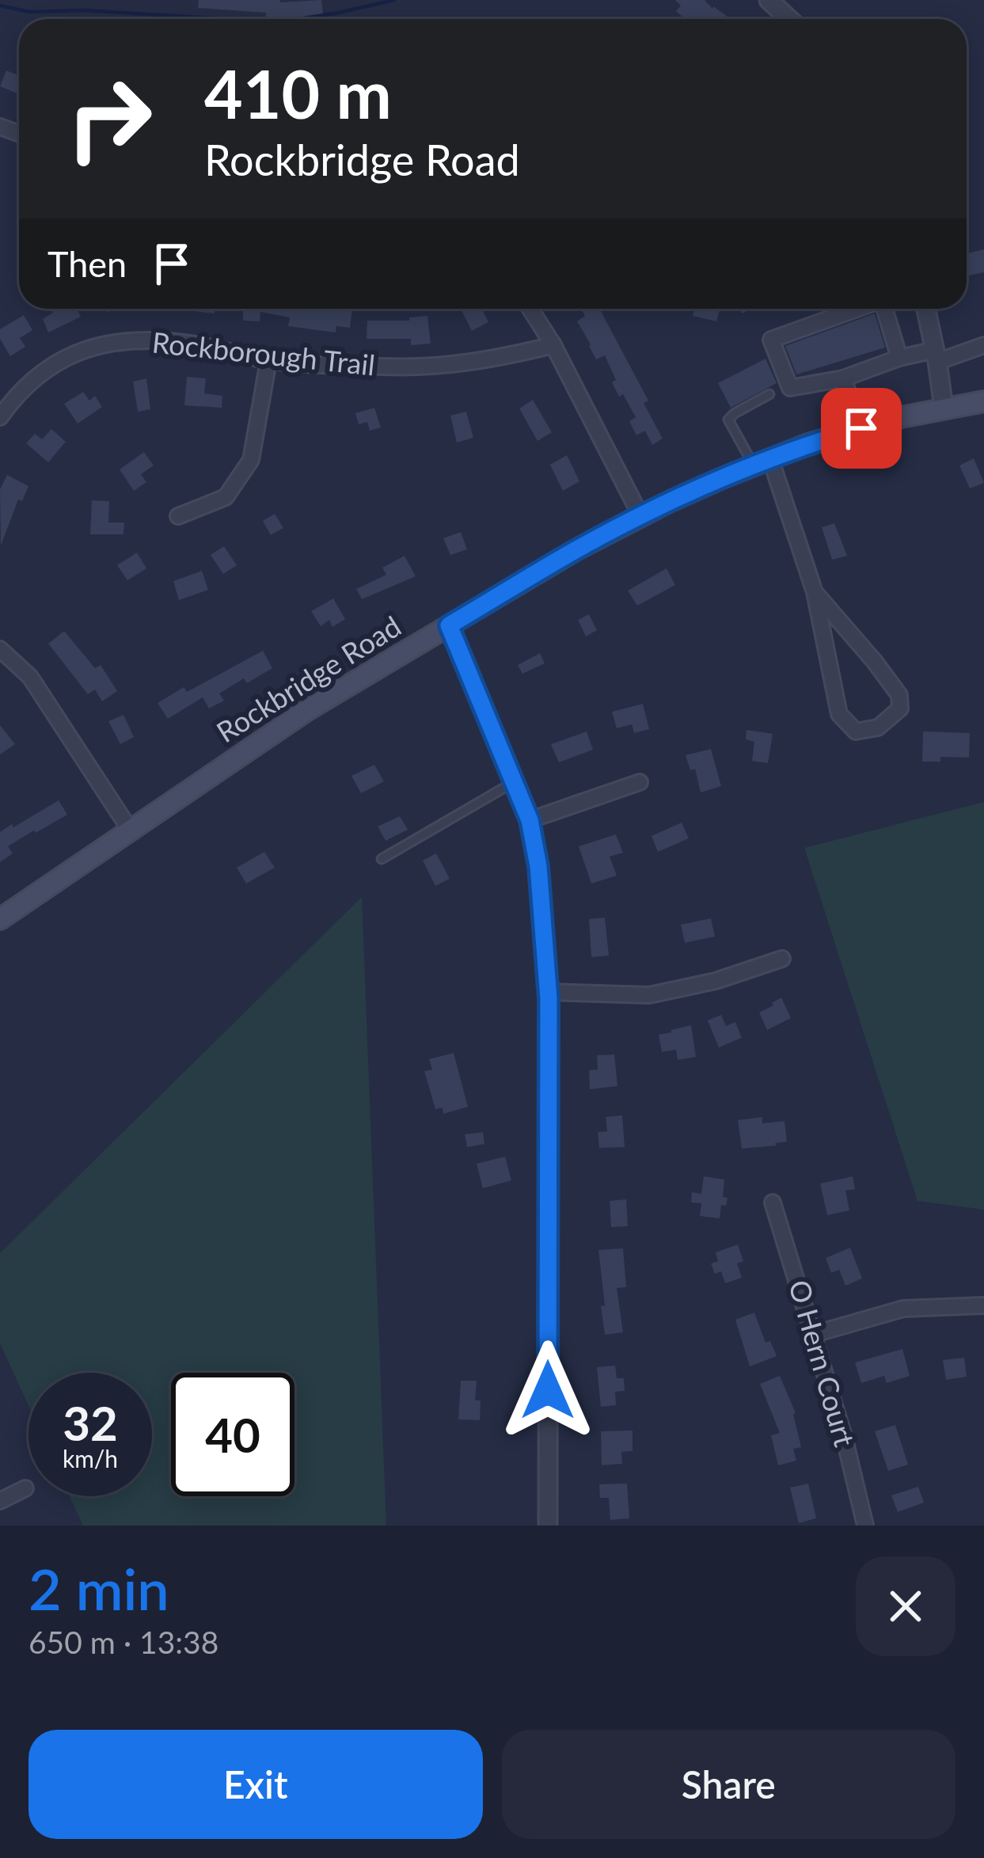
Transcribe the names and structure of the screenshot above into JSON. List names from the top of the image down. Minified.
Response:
{"streets":{"main road":["Rockbridge Road"],"street":["Rockborough Trail","O Hern Court"]},"page":{"turn":["410 m","Rockbridge Road"],"then":"Then","speed":"32 km/h","limit":"40","heading":["2 min","650 m · 13:38"],"buttons":["Exit","Share"]}}
